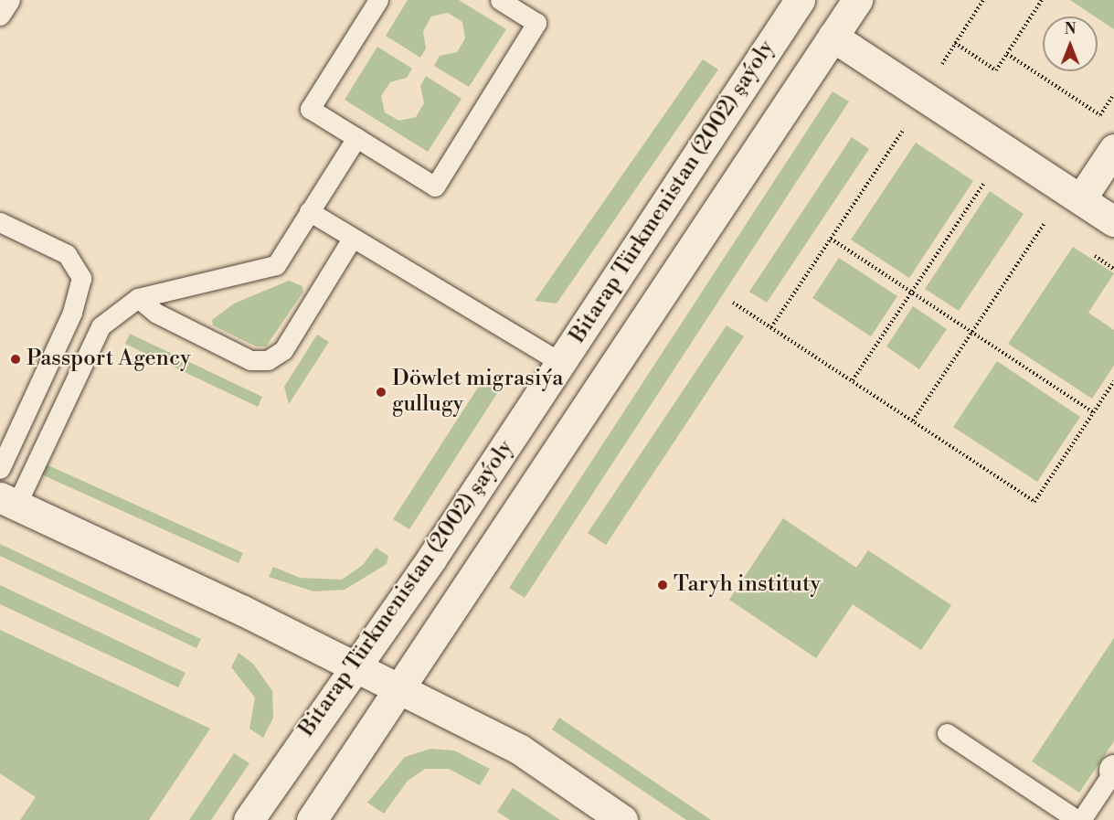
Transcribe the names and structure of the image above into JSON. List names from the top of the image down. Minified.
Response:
{"streets":{"street":["Bitarap Türkmenistan (2002) şaýoly"]},"places":["Passport Agency","Döwlet migrasiýa gullugy","Taryh instituty"],"north":"top"}
